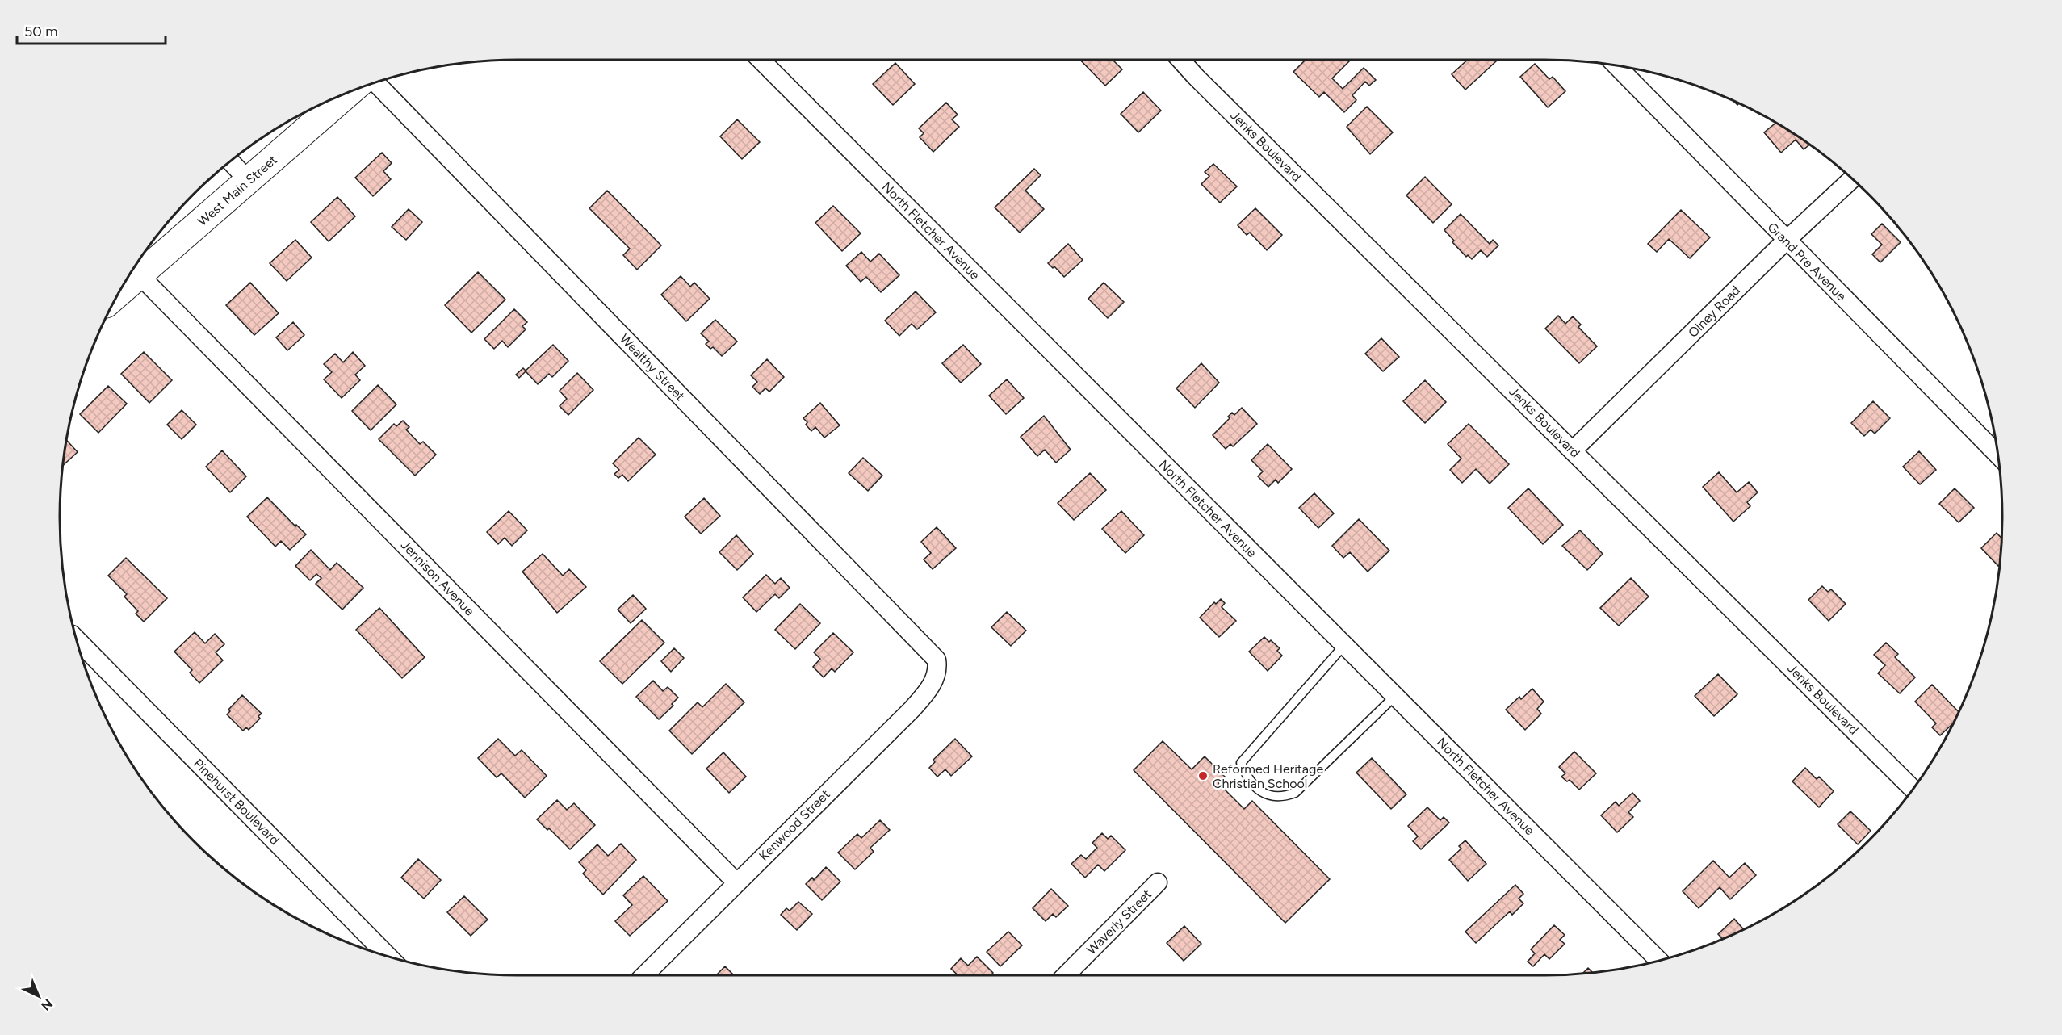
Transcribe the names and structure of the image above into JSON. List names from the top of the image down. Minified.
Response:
{"streets":{"main road":["West Main Street"],"street":["Jenks Boulevard","North Fletcher Avenue","Grand Pre Avenue","Olney Road","Wealthy Street","Jennison Avenue","Pinehurst Boulevard","Kenwood Street","Waverly Street"]},"crossings":[["Jenks Boulevard","Olney Road"],["West Main Street","Jennison Avenue"],["Grand Pre Avenue","Olney Road"],["Wealthy Street","Kenwood Street"],["Jennison Avenue","Kenwood Street"]],"places":["Reformed Heritage Christian School"],"scale_bar":"50 m","north":"bottom right"}
